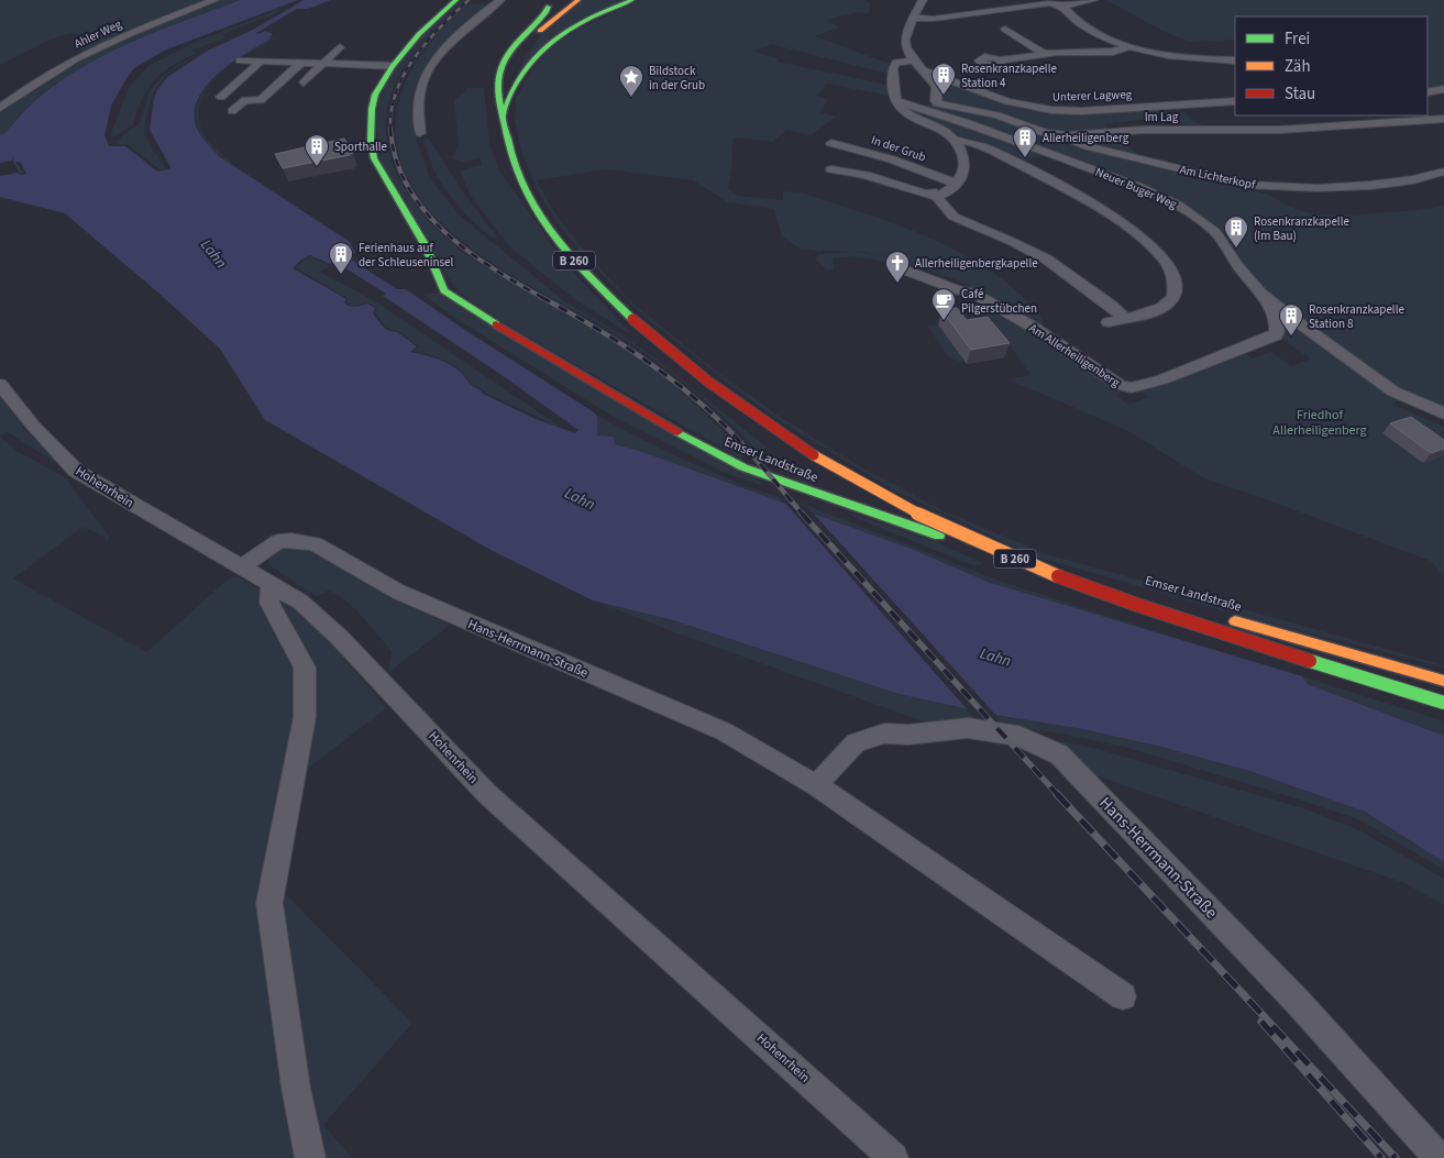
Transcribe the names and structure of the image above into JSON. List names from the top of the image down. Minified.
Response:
{"streets":{"main road":["B 260","Emser Landstraße"],"street":["Ahler Weg","Unterer Lagweg","Im Lag","In der Grub","Am Lichterkopf","Neuer Buger Weg","Am Allerheiligenberg","Hohenrhein","Hans-Herrmann-Straße"]},"crossings":[["Unterer Lagweg","Im Lag"],["Im Lag","Am Lichterkopf"],["Neuer Buger Weg","Am Allerheiligenberg"],["Hohenrhein","Hans-Herrmann-Straße"]],"water":["Lahn"],"parks":["Friedhof Allerheiligenberg"],"places":{"building":["Rosenkranzkapelle Station 4","Allerheiligenberg","Sporthalle","Rosenkranzkapelle (Im Bau)","Ferienhaus auf der Schleuseninsel","Rosenkranzkapelle Station 8"],"place":["Bildstock in der Grub"],"church":["Allerheiligenbergkapelle"],"cafe":["Café Pilgerstübchen"]},"legend":["Frei","Zäh","Stau"]}
